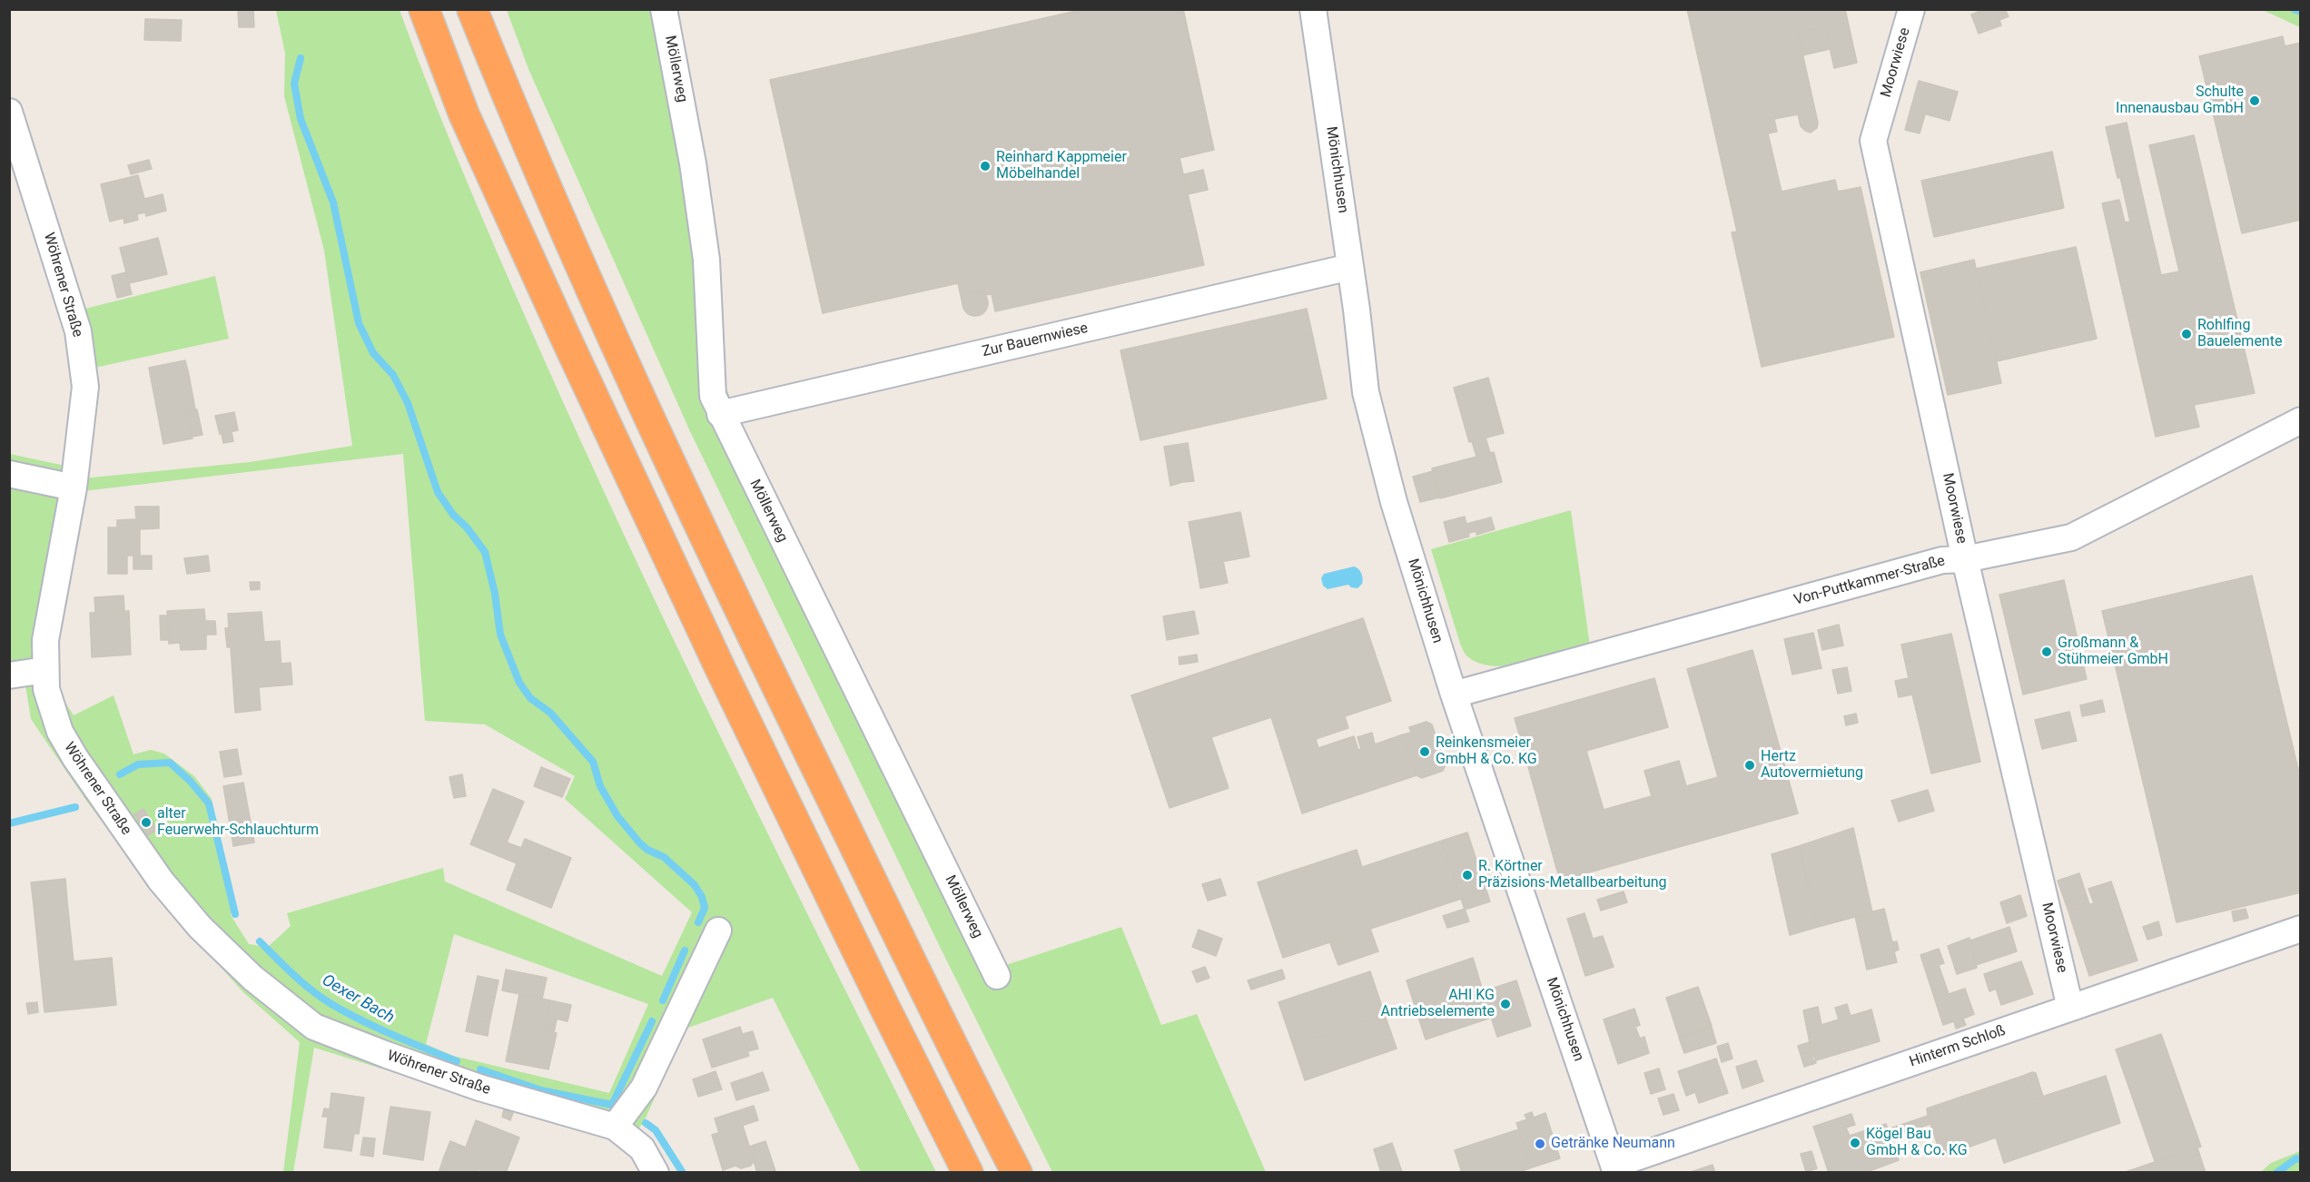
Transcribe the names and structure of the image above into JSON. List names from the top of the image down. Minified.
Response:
{"streets":{"street":["Moorwiese","Möllerweg","Mönichhusen","Wöhrener Straße","Zur Bauernwiese","Von-Puttkammer-Straße","Hinterm Schloß"]},"crossings":[["Moorwiese","Von-Puttkammer-Straße"],["Moorwiese","Hinterm Schloß"],["Möllerweg","Zur Bauernwiese"],["Mönichhusen","Zur Bauernwiese"],["Mönichhusen","Von-Puttkammer-Straße"],["Mönichhusen","Hinterm Schloß"]],"water":["Oexer Bach"],"places":["Schulte Innenausbau GmbH","Reinhard Kappmeier Möbelhandel","Rohlfing Bauelemente","Großmann & Stühmeier GmbH","Reinkensmeier GmbH & Co. KG","Hertz Autovermietung","alter Feuerwehr-Schlauchturm","R. Körtner Präzisions-Metallbearbeitung","AHI KG Antriebselemente","Kögel Bau GmbH & Co. KG","Getränke Neumann"]}
